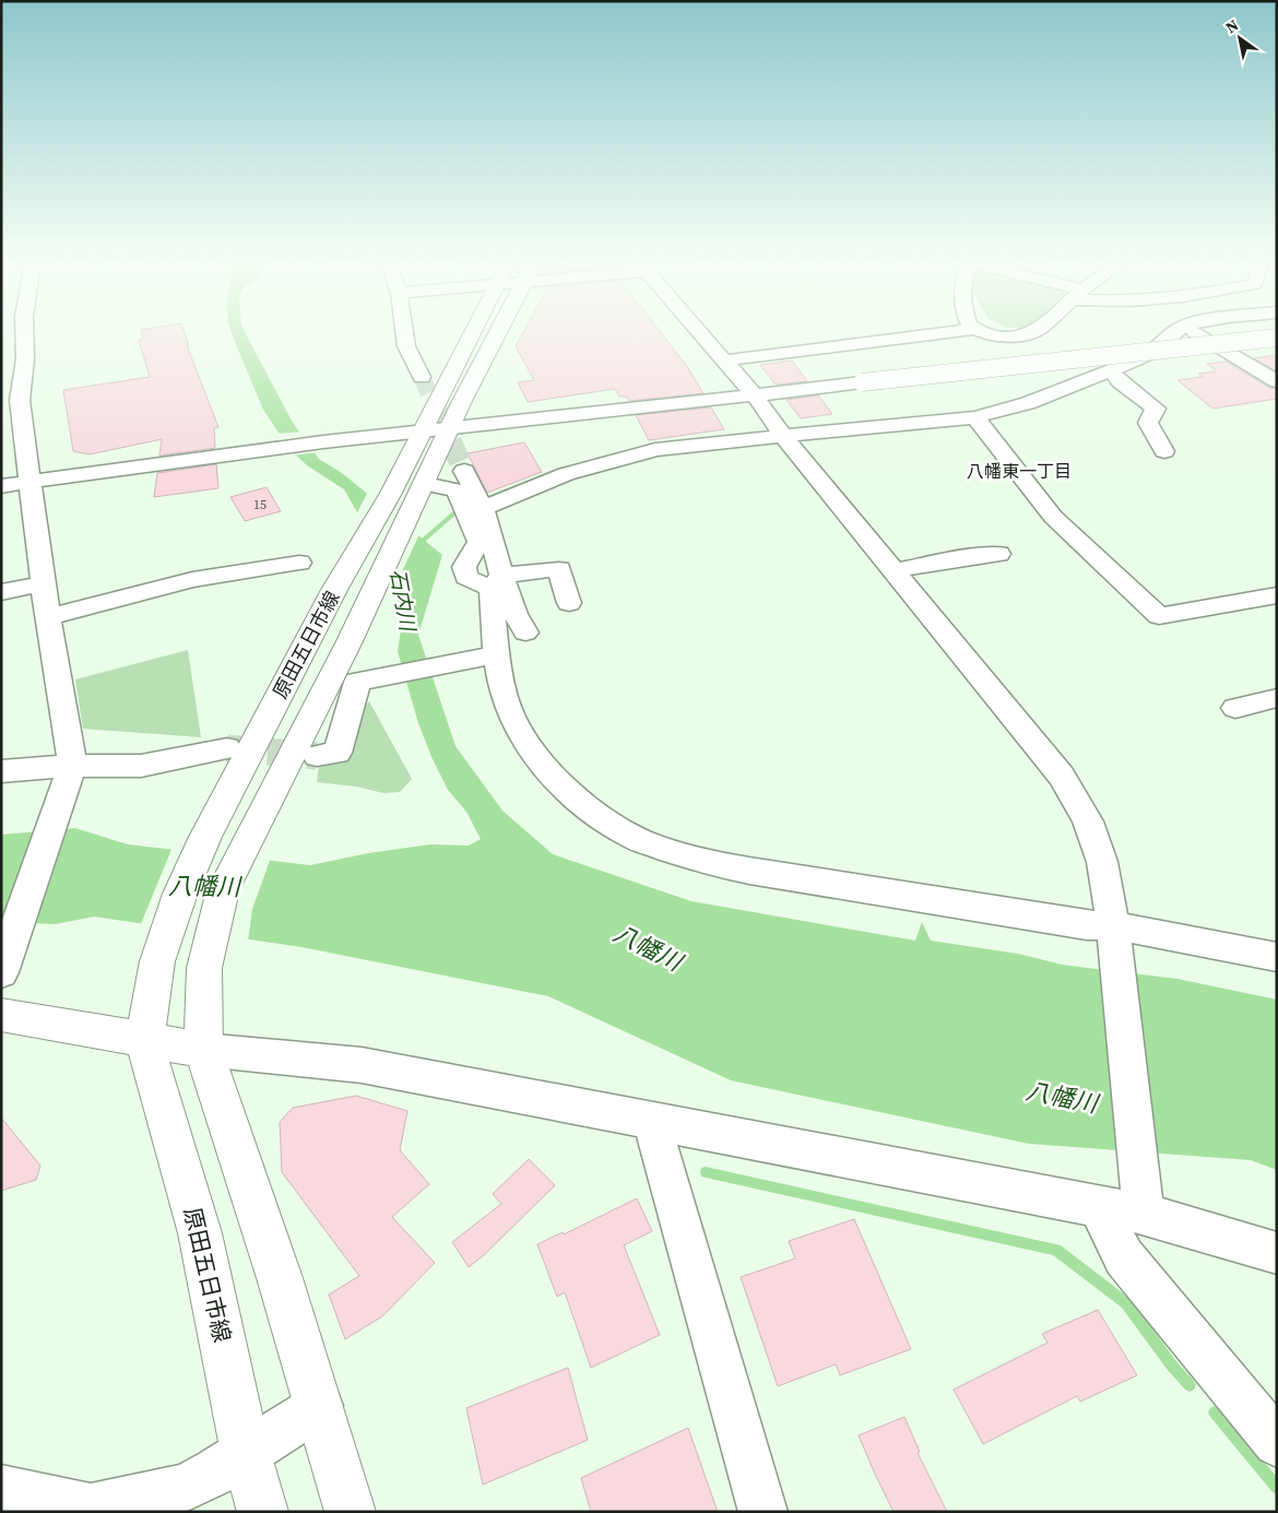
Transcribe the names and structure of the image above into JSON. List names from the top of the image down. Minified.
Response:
{"streets":{"main road":["原田五日市線"]},"districts":["八幡東一丁目"],"water":["石内川","八幡川"],"house_numbers":["15"],"north":"top left"}
